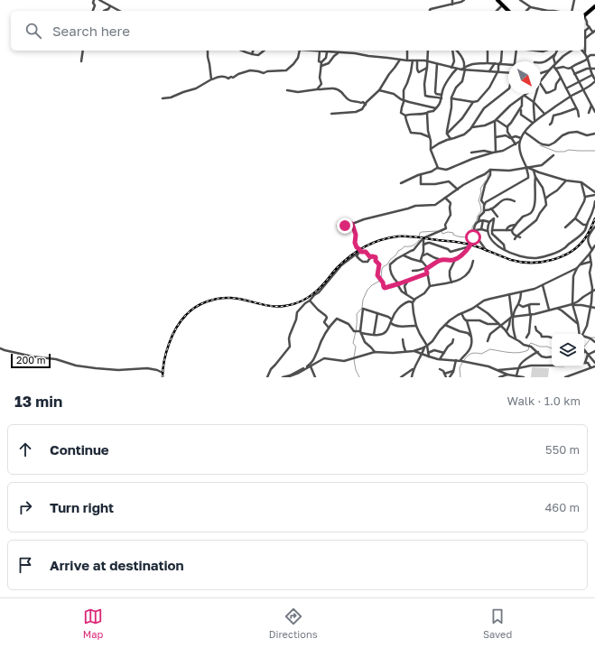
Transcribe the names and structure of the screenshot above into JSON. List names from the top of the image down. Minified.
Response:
{"scale_bar":"200 m","north":"bottom right","page":{"search":"Search here","scale":"200 m","heading":["13 min","Walk · 1.0 km"],"list":[["Continue","550 m"],["Turn right","460 m"],"Arrive at destination"],"nav":["Map","Directions","Saved"]}}
